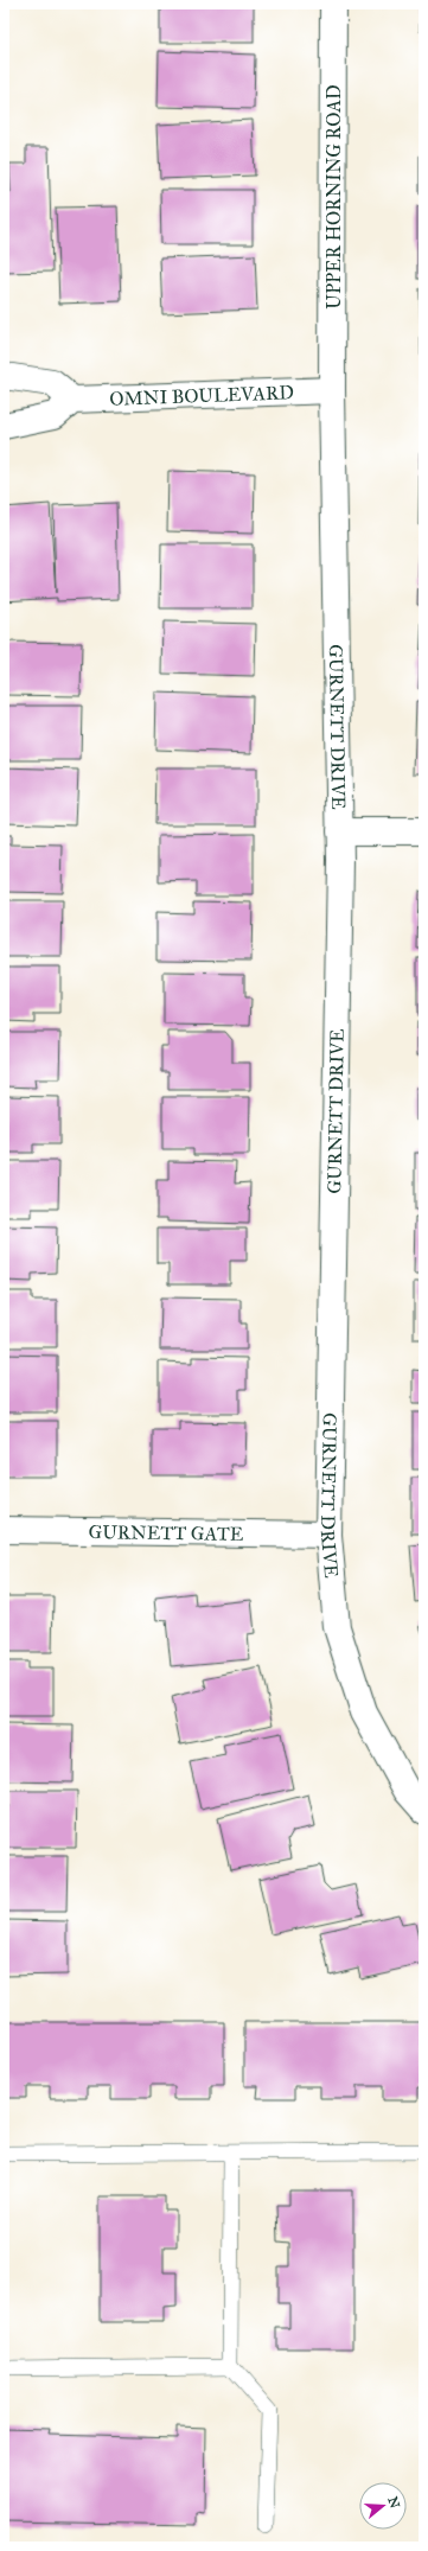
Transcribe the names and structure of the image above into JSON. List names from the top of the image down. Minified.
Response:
{"streets":{"street":["UPPER HORNING ROAD","OMNI BOULEVARD","GURNETT DRIVE","GURNETT GATE"]},"crossings":[["UPPER HORNING ROAD","OMNI BOULEVARD"],["UPPER HORNING ROAD","GURNETT DRIVE"],["OMNI BOULEVARD","GURNETT DRIVE"],["GURNETT DRIVE","GURNETT GATE"]],"north":"right"}
